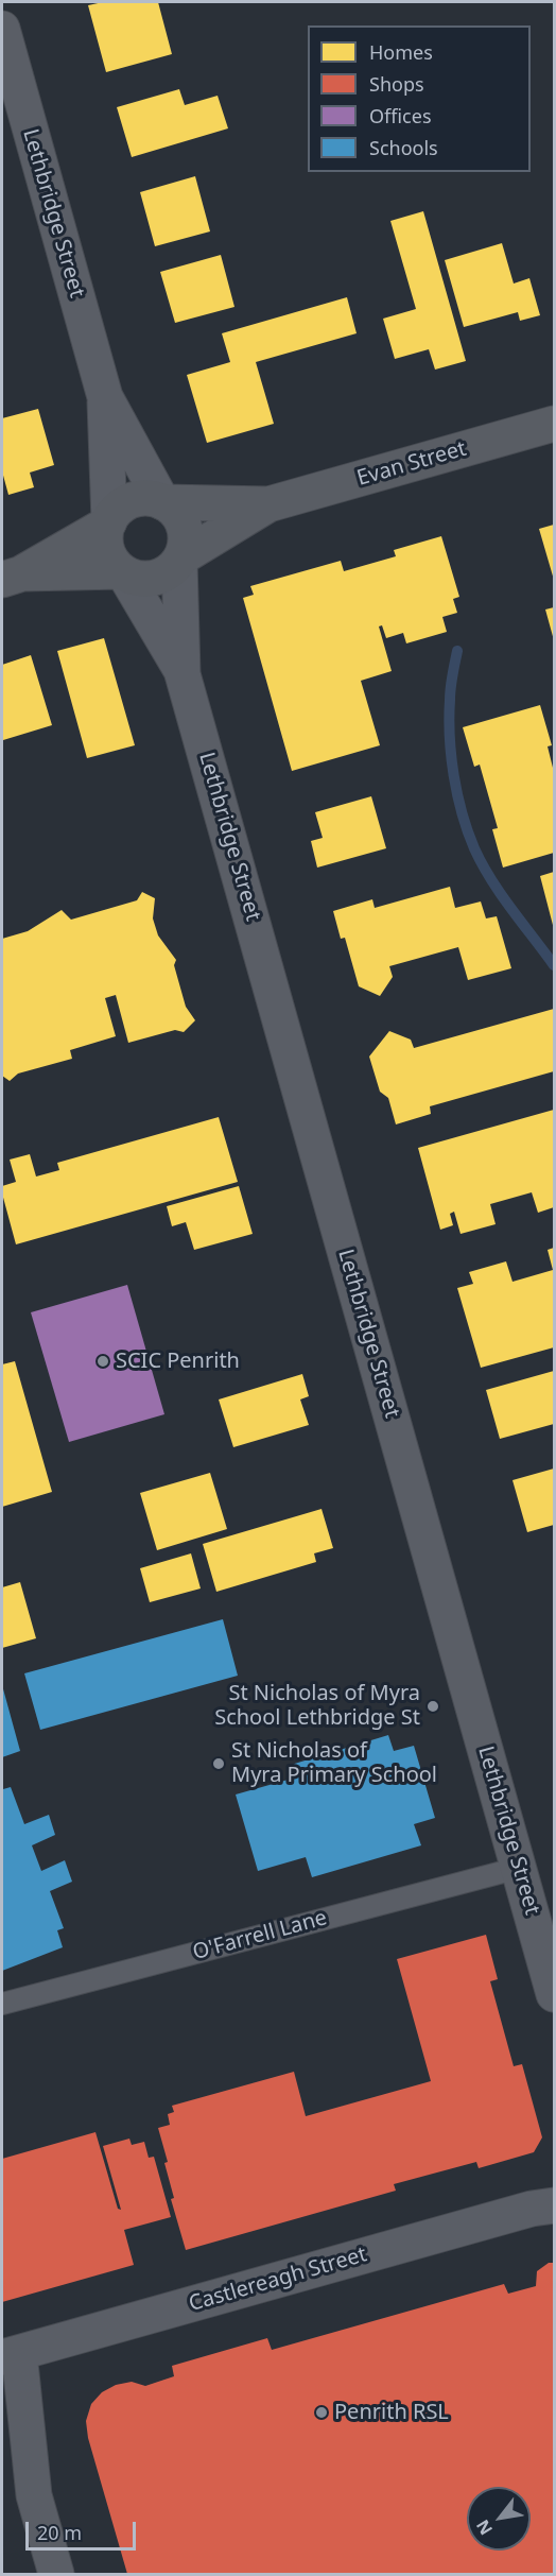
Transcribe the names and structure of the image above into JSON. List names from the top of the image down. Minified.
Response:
{"streets":{"street":["Lethbridge Street","Evan Street","Castlereagh Street"],"lane":["O'Farrell Lane"]},"crossings":[["Lethbridge Street","Evan Street"],["Lethbridge Street","O'Farrell Lane"]],"places":["SCIC Penrith","St Nicholas of Myra School Lethbridge St","St Nicholas of Myra Primary School","Penrith RSL"],"legend":["Homes","Shops","Offices","Schools"],"scale_bar":"20 m","north":"bottom left"}
